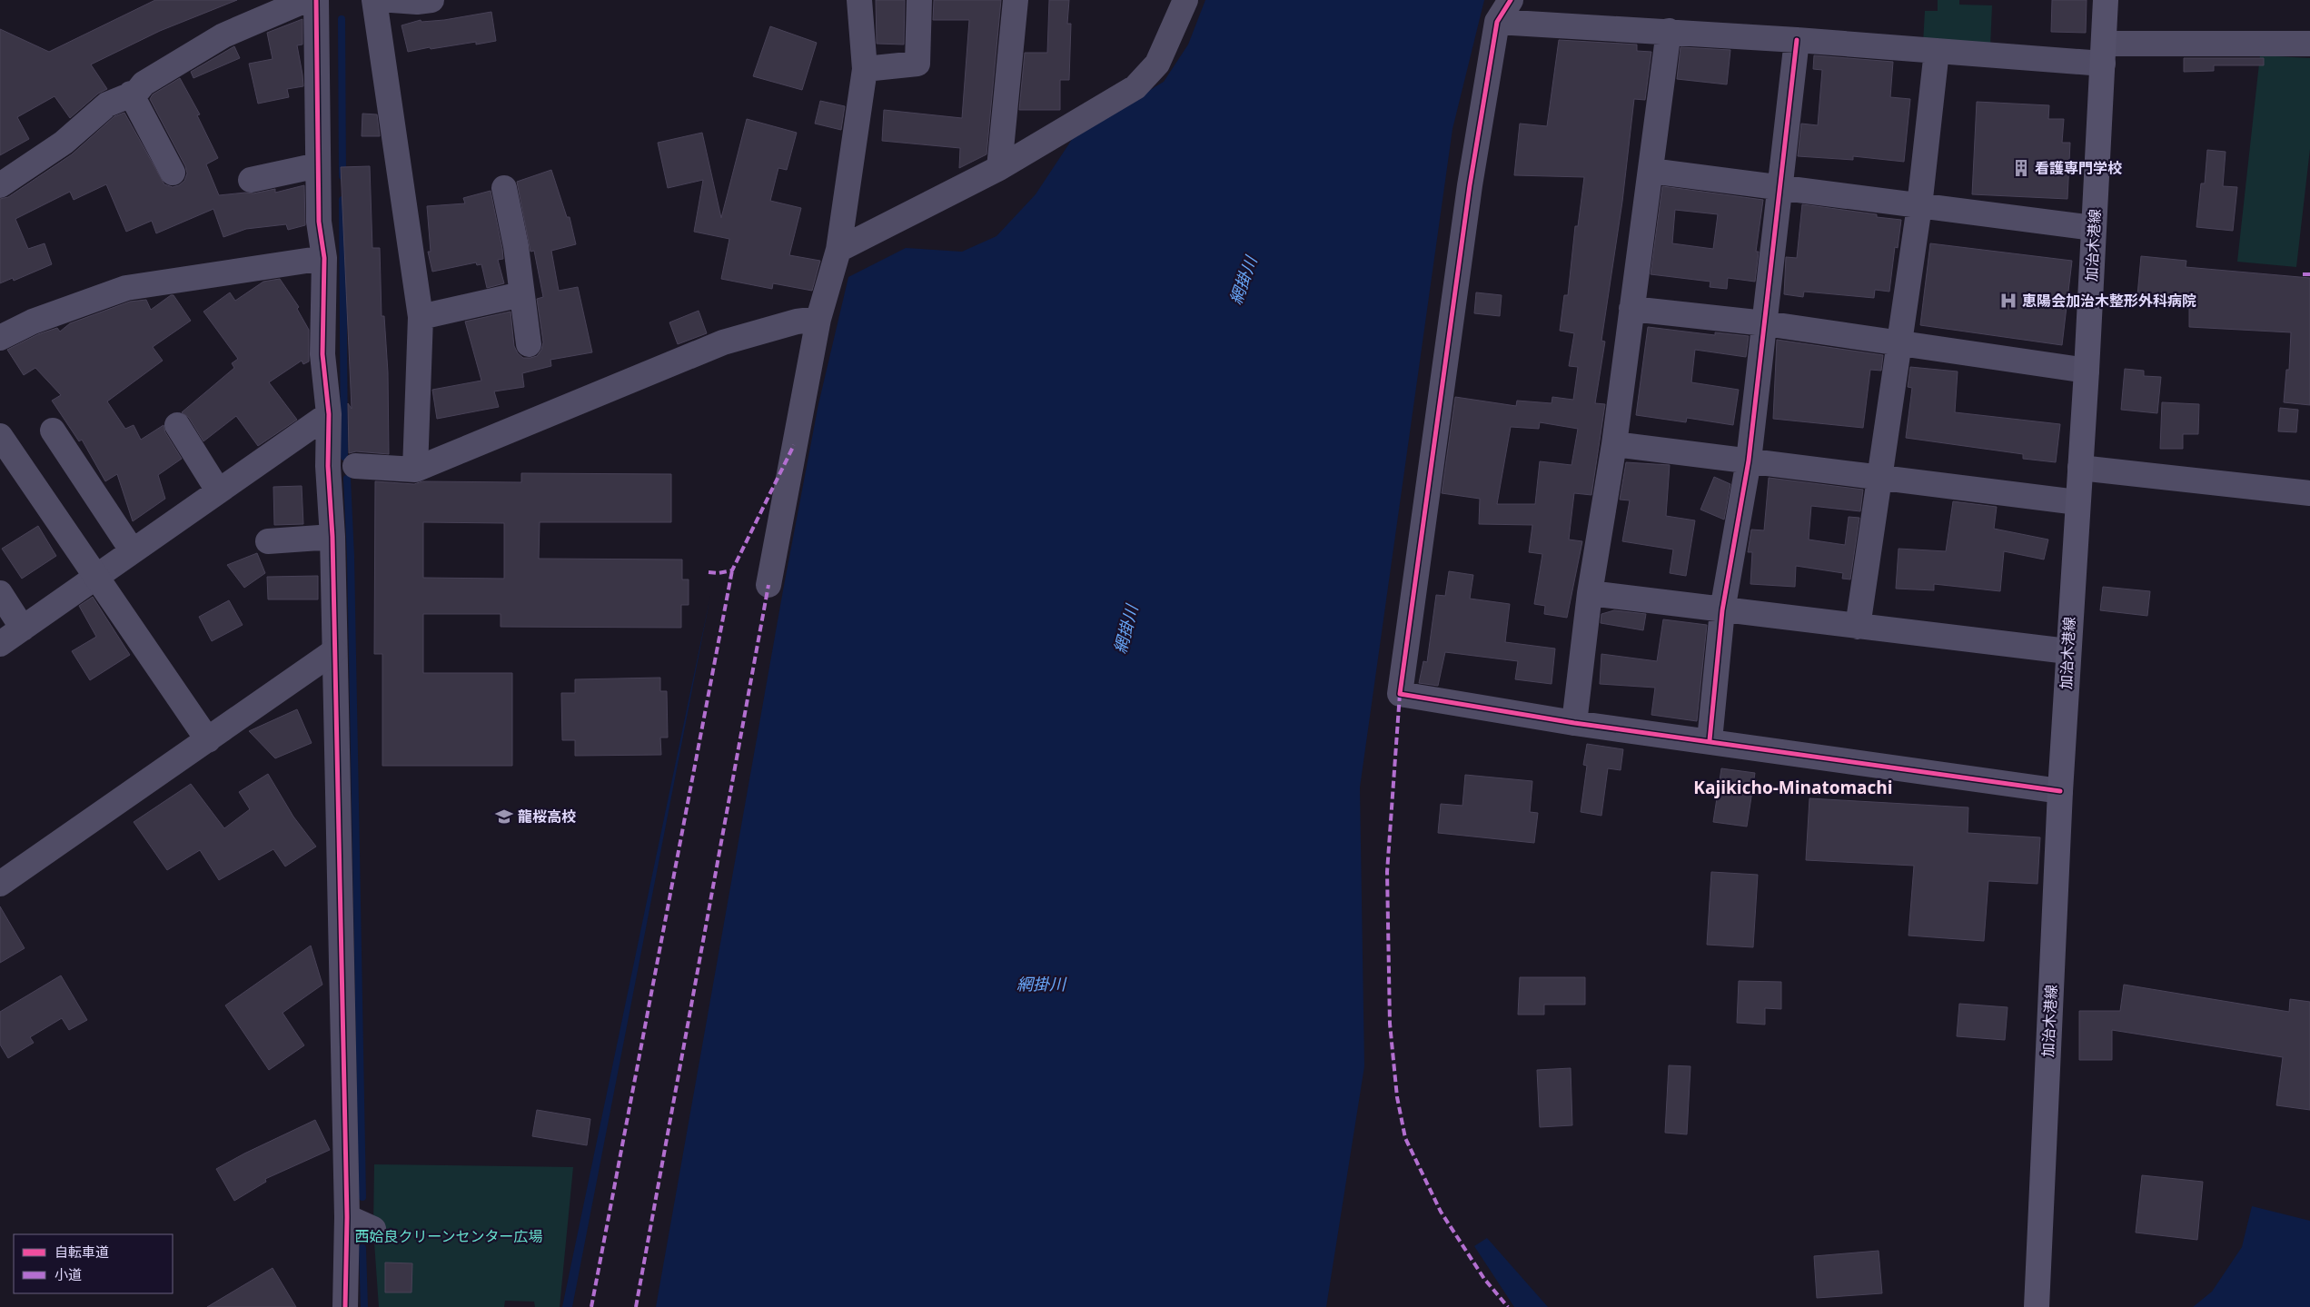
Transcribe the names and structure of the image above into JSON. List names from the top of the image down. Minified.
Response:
{"streets":{"main road":["加治木港線"]},"districts":["Kajikicho-Minatomachi"],"water":["網掛川"],"parks":["西姶良クリーンセンター広場"],"places":{"building":["看護専門学校"],"hospital":["恵陽会加治木整形外科病院"],"school or university":["龍桜高校"]},"legend":["自転車道","小道"]}
